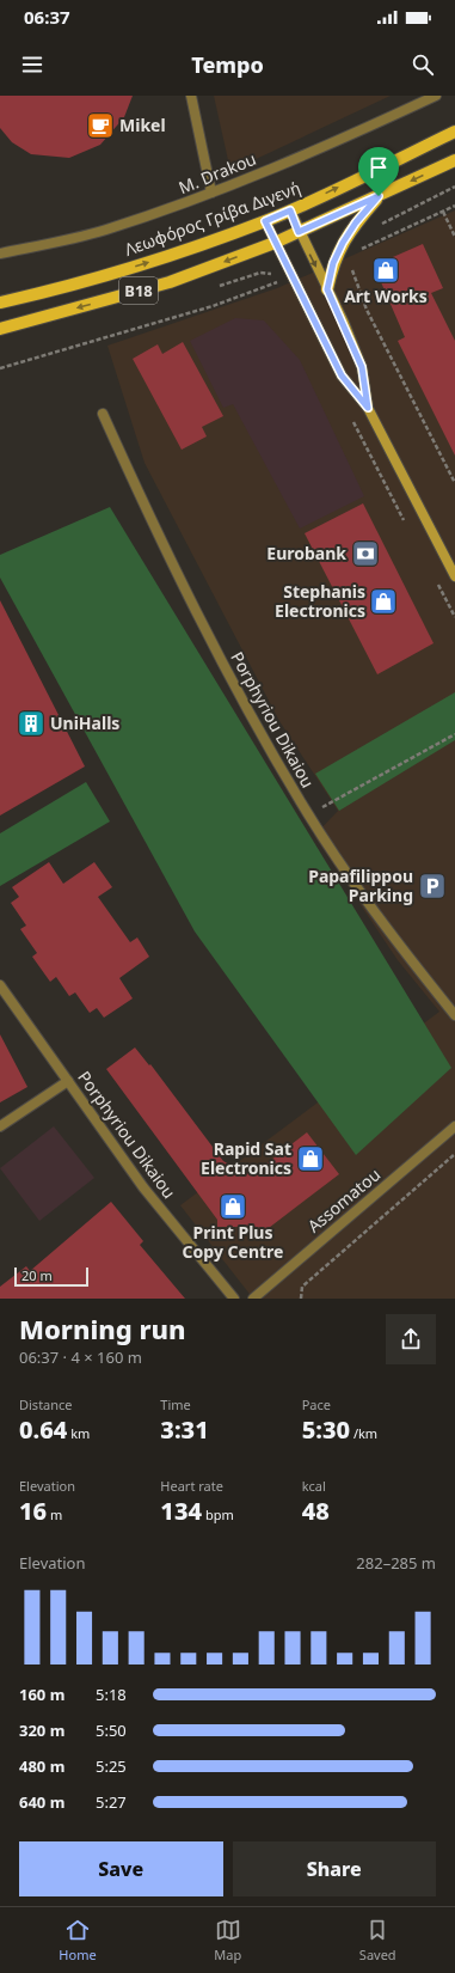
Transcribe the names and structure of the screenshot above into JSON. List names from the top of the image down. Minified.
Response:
{"streets":{"main road":["Λεωφόρος Γρίβα Διγενή","B18"],"street":["M. Drakou","Porphyriou Dikaiou","Assomatou"]},"places":{"cafe":["Mikel"],"shop":["Art Works","Stephanis Electronics","Rapid Sat Electronics","Print Plus Copy Centre"],"bank":["Eurobank"],"building":["UniHalls"],"parking":["Papafilippou Parking"]},"scale_bar":"20 m","page":{"status":"06:37","header":"Tempo","scale":"20 m","heading":["Morning run","06:37 · 4 × 160 m"],"stats":[["Distance","0.64 km"],["Time","3:31"],["Pace","5:30 /km"],["Elevation","16 m"],["Heart rate","134 bpm"],["kcal","48"]],"chart":["Elevation","282–285 m"],"list":[{"name":"160 m","note":"5:18"},{"name":"320 m","note":"5:50"},{"name":"480 m","note":"5:25"},{"name":"640 m","note":"5:27"}],"buttons":["Save","Share"],"tabs":["Home","Map","Saved"]}}
